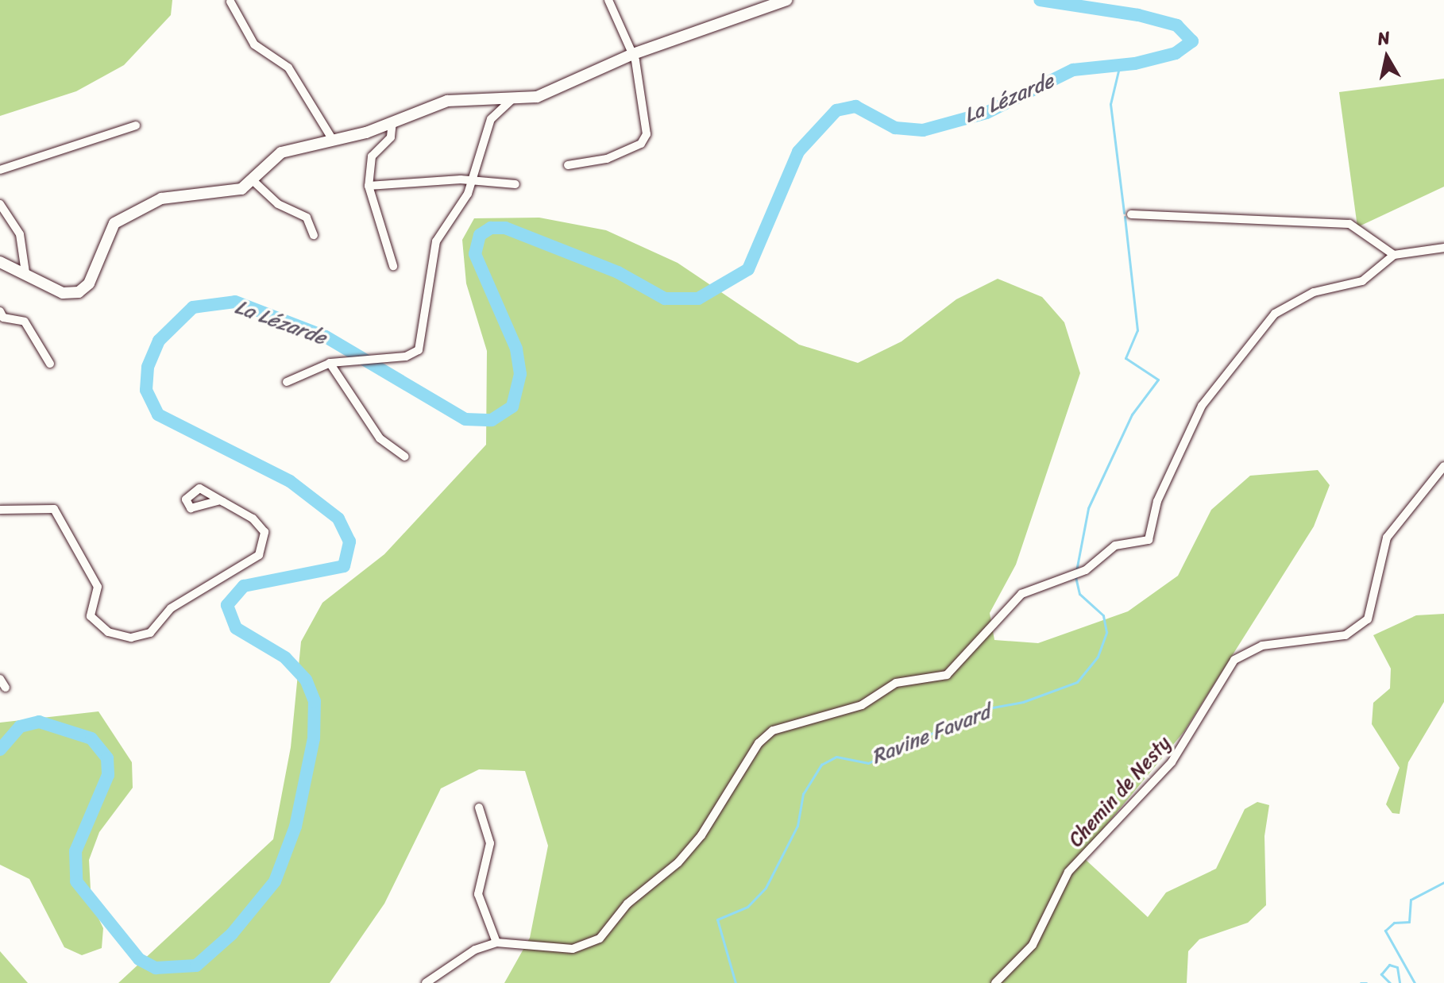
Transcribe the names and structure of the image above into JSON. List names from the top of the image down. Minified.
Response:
{"streets":{"street":["Chemin de Nesty"]},"water":["La Lézarde","Ravine Favard"],"north":"top"}
